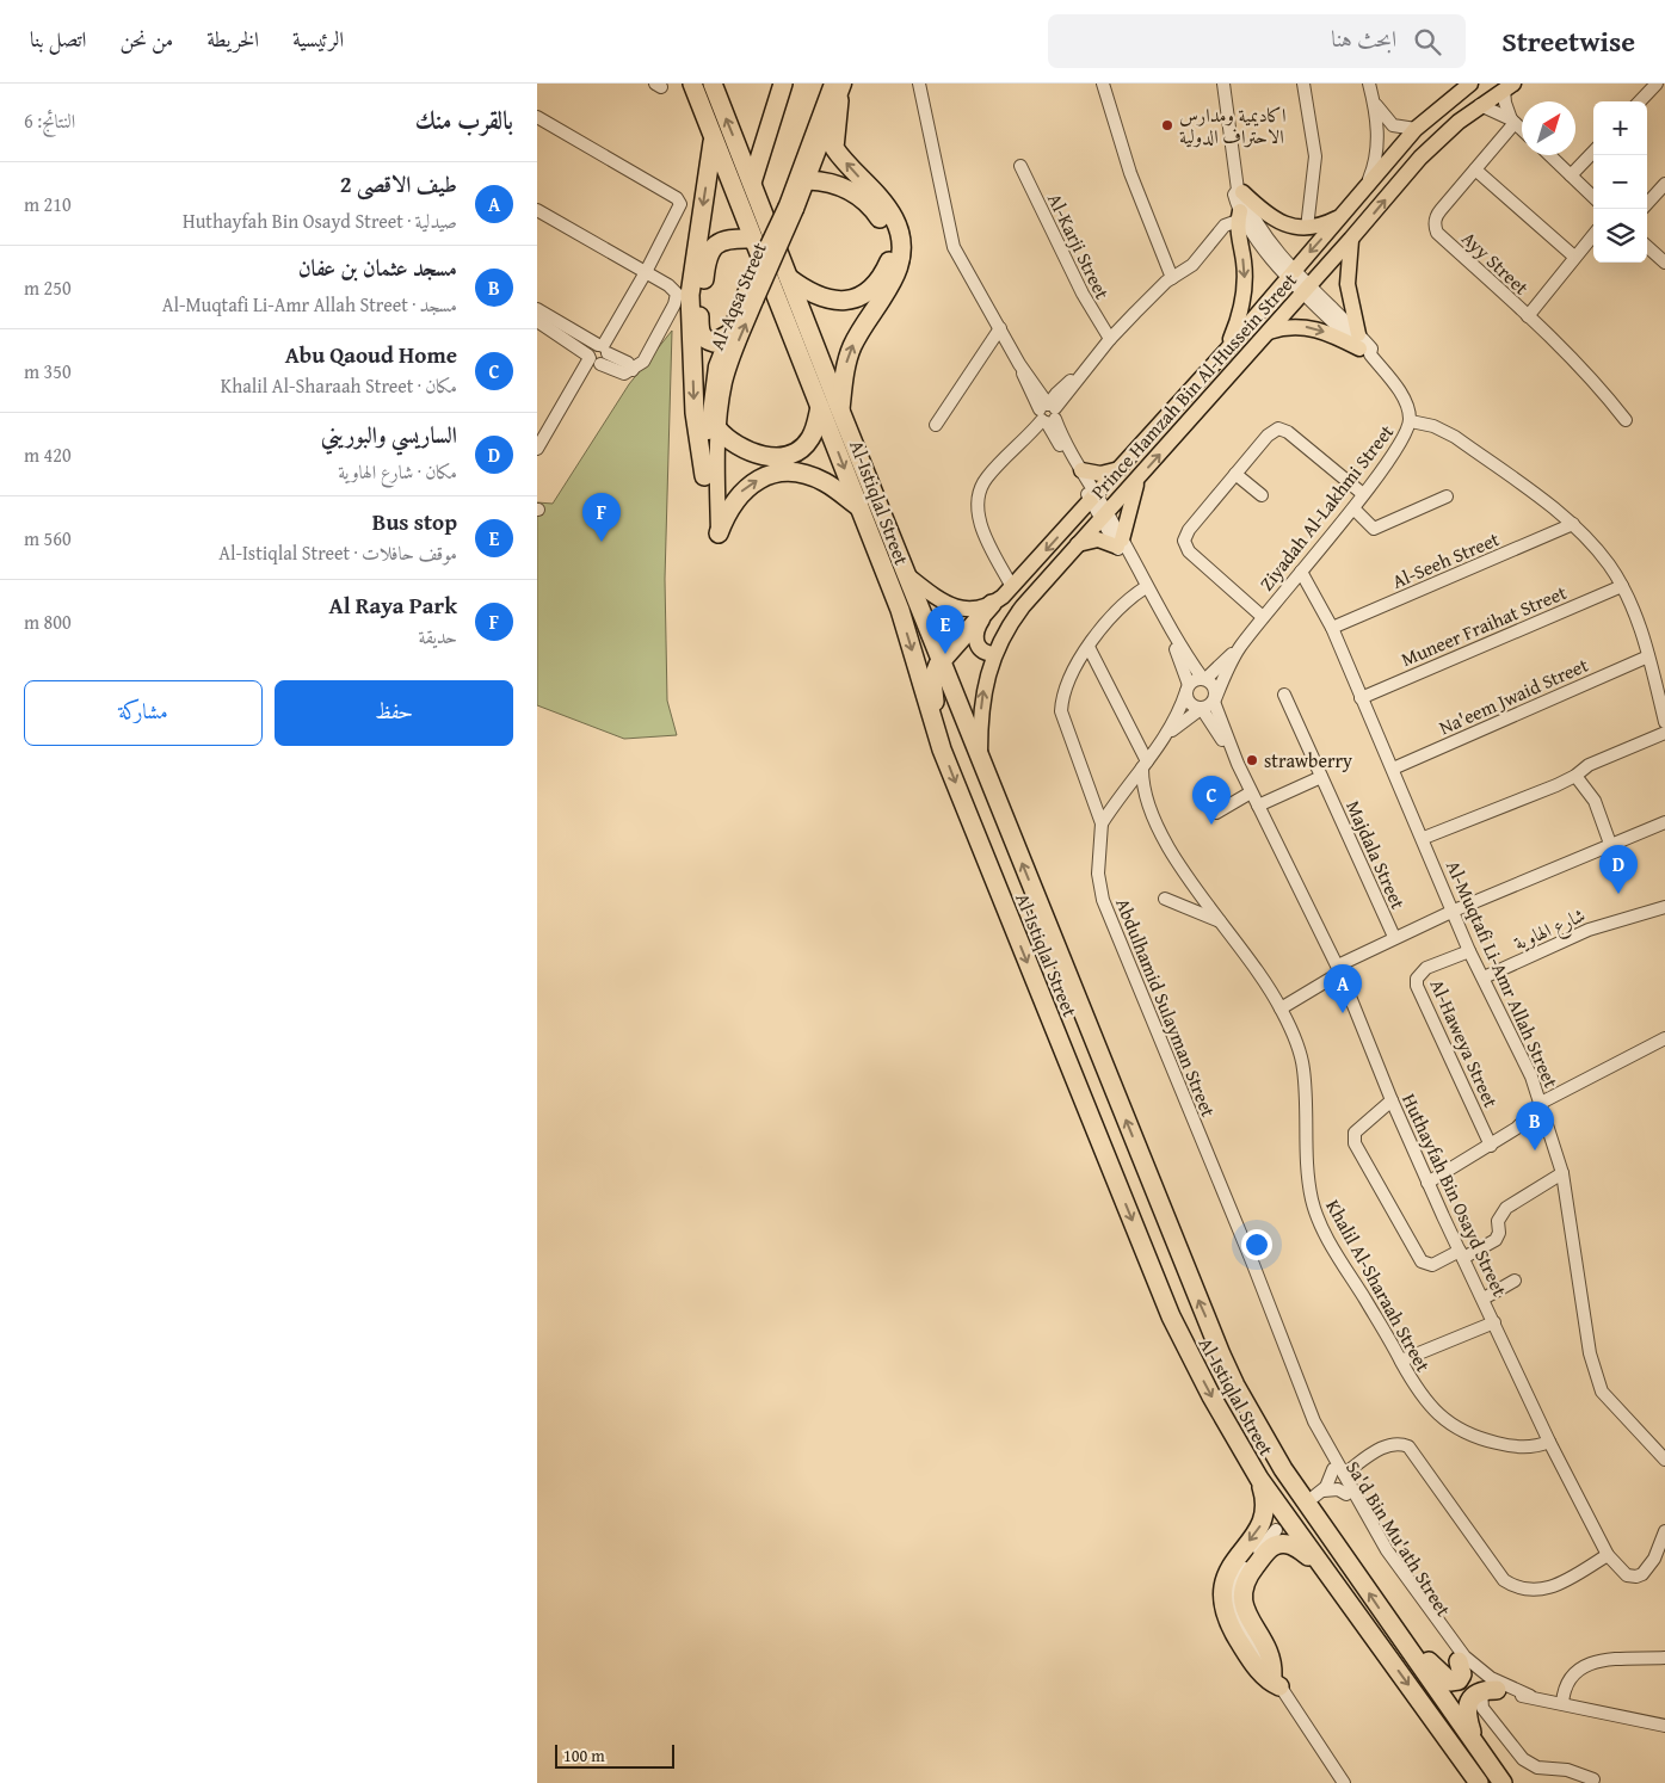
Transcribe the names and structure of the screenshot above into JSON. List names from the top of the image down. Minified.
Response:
{"streets":{"highway":["Al-Istiqlal Street"],"main road":["Al-Aqsa Street","Prince Hamzah Bin Al-Hussein Street"],"street":["Al-Karji Street","Ayy Street","Ziyadah Al-Lakhmi Street","Al-Seeh Street","Muneer Fraihat Street","Na'eem Jwaid Street","Majdala Street","شارع الهاوية","Al-Muqtafi Li-Amr Allah Street","Abdulhamid Sulayman Street","Al-Haweya Street","Huthayfah Bin Osayd Street","Khalil Al-Sharaah Street","Sa'd Bin Mu'ath Street"]},"crossings":[["Prince Hamzah Bin Al-Hussein Street","Al-Istiqlal Street"],["Prince Hamzah Bin Al-Hussein Street","Ziyadah Al-Lakhmi Street"],["Ziyadah Al-Lakhmi Street","Al-Muqtafi Li-Amr Allah Street"],["Ziyadah Al-Lakhmi Street","Huthayfah Bin Osayd Street"],["Al-Seeh Street","Al-Muqtafi Li-Amr Allah Street"],["Muneer Fraihat Street","Al-Muqtafi Li-Amr Allah Street"],["Na'eem Jwaid Street","Al-Muqtafi Li-Amr Allah Street"],["Majdala Street","Huthayfah Bin Osayd Street"],["Majdala Street","Khalil Al-Sharaah Street"],["شارع الهاوية","Al-Muqtafi Li-Amr Allah Street"],["Al-Muqtafi Li-Amr Allah Street","Al-Haweya Street"],["Abdulhamid Sulayman Street","Sa'd Bin Mu'ath Street"],["Huthayfah Bin Osayd Street","Khalil Al-Sharaah Street"]],"places":["اكاديمية ومدارس الاحتراف الدولية","strawberry"],"scale_bar":"100 m","north":"top right","page":{"header":"Streetwise","search":"ابحث هنا","nav":["الرئيسية","الخريطة","من نحن","اتصل بنا"],"heading":["بالقرب منك","النتائج: 6"],"map_buttons":["+","−"],"list":[{"mark":"A","name":"طيف الاقصى 2","note":"صيدلية · Huthayfah Bin Osayd Street","value":"210 m"},{"mark":"B","name":"مسجد عثمان بن عفان","note":"مسجد · Al-Muqtafi Li-Amr Allah Street","value":"250 m"},{"mark":"C","name":"Abu Qaoud Home","note":"مكان · Khalil Al-Sharaah Street","value":"350 m"},{"mark":"D","name":"الساريسي والبوريني","note":"مكان · شارع الهاوية","value":"420 m"},{"mark":"E","name":"Bus stop","note":"موقف حافلات · Al-Istiqlal Street","value":"560 m"},{"mark":"F","name":"Al Raya Park","note":"حديقة","value":"800 m"}],"pins":["F","E","C","D","A","B"],"buttons":["حفظ","مشاركة"],"scale":"100 m"}}
